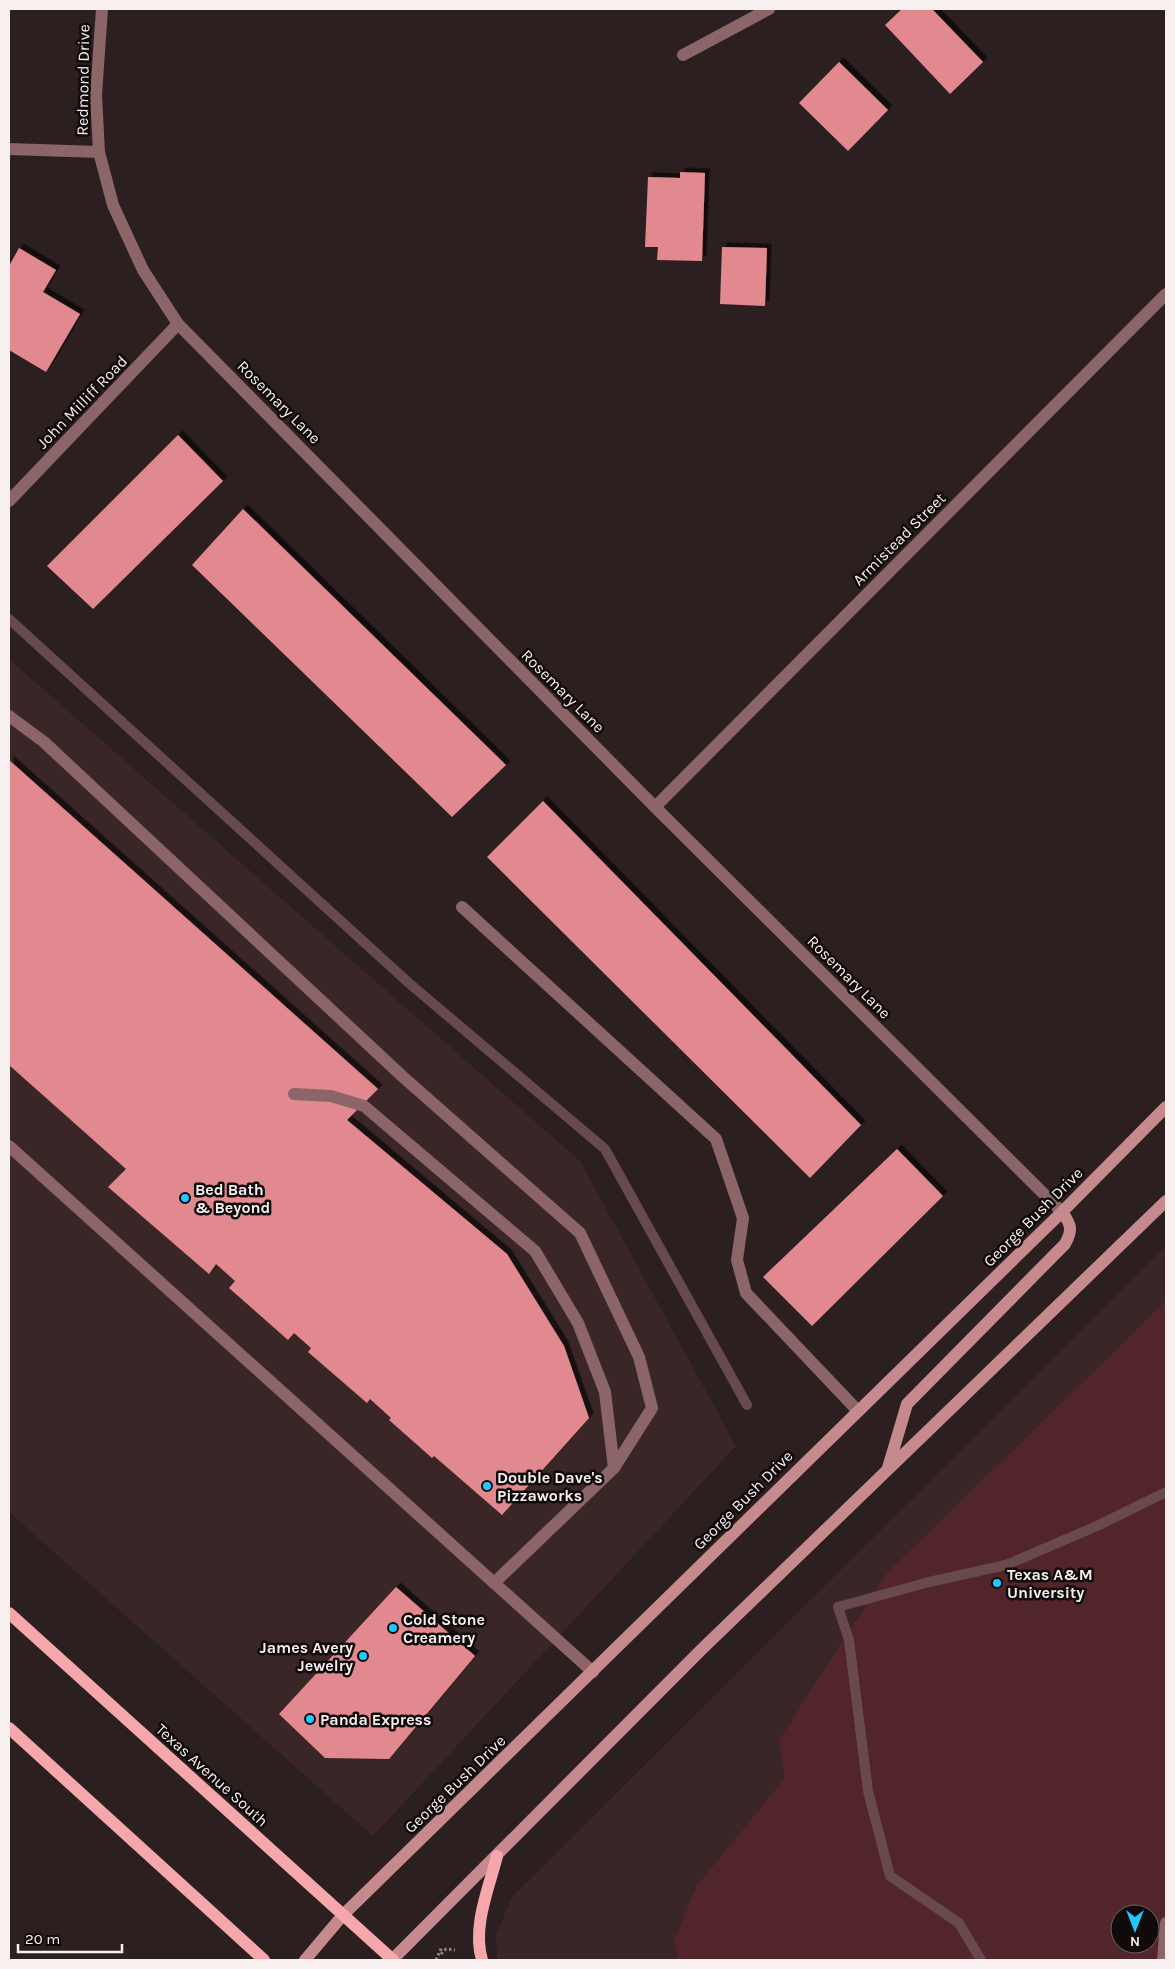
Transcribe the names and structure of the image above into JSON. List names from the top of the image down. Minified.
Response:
{"streets":{"main road":["George Bush Drive","Texas Avenue South"],"street":["Redmond Drive","John Milliff Road","Rosemary Lane","Armistead Street"]},"crossings":[["Redmond Drive","Rosemary Lane"],["John Milliff Road","Rosemary Lane"],["Rosemary Lane","Armistead Street"],["Rosemary Lane","George Bush Drive"],["George Bush Drive","Texas Avenue South"]],"places":["Bed Bath & Beyond","Double Dave's Pizzaworks","Texas A&M University","Cold Stone Creamery","James Avery Jewelry","Panda Express"],"scale_bar":"20 m","north":"bottom"}
